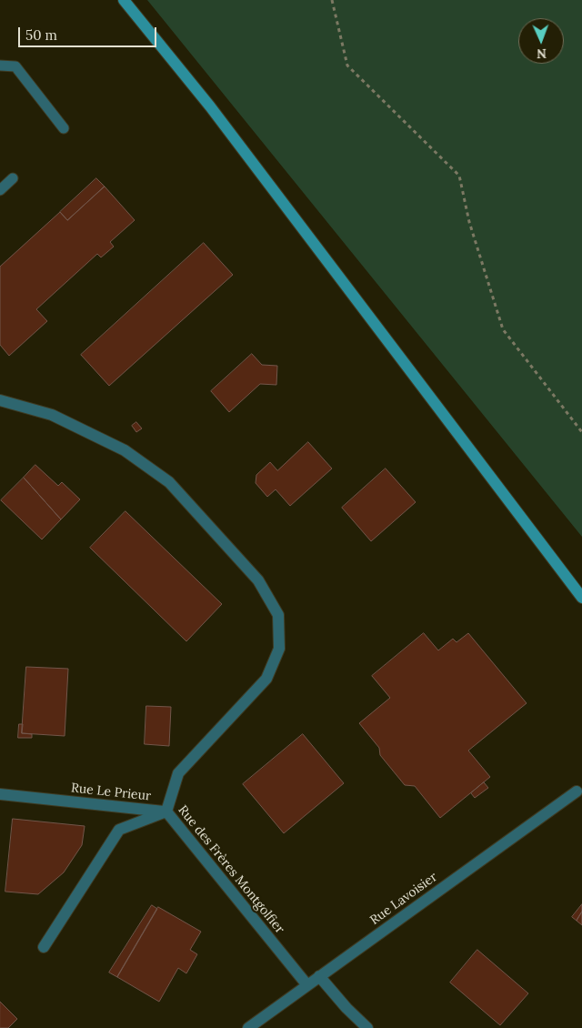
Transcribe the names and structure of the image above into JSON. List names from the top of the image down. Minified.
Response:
{"streets":{"street":["Rue Le Prieur","Rue des Frères Montgolfier","Rue Lavoisier"]},"crossings":[["Rue Le Prieur","Rue des Frères Montgolfier"],["Rue des Frères Montgolfier","Rue Lavoisier"]],"scale_bar":"50 m","north":"bottom"}
